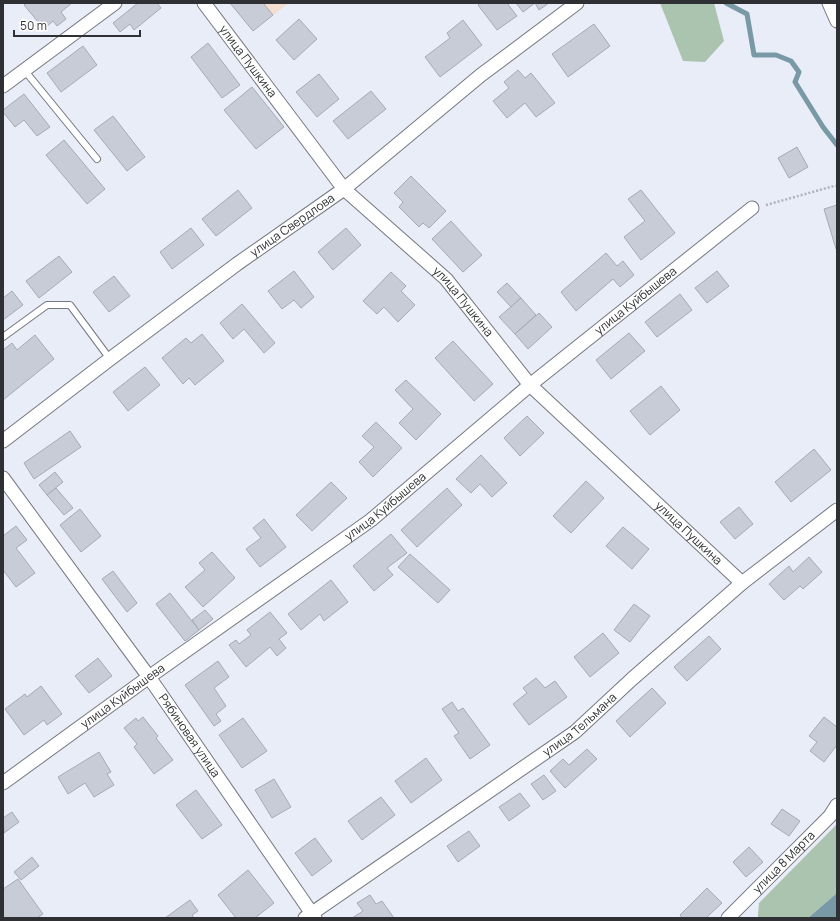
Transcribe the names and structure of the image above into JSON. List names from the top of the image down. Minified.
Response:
{"streets":{"street":["улица Пушкина","улица Свердлова","улица Куйбышева","улица Тельмана","Рябиновая улица","улица 8 Марта"]},"crossings":[["улица Пушкина","улица Свердлова"],["улица Пушкина","улица Куйбышева"],["улица Пушкина","улица Тельмана"],["улица Куйбышева","Рябиновая улица"],["улица Тельмана","Рябиновая улица"]],"scale_bar":"50 m"}
